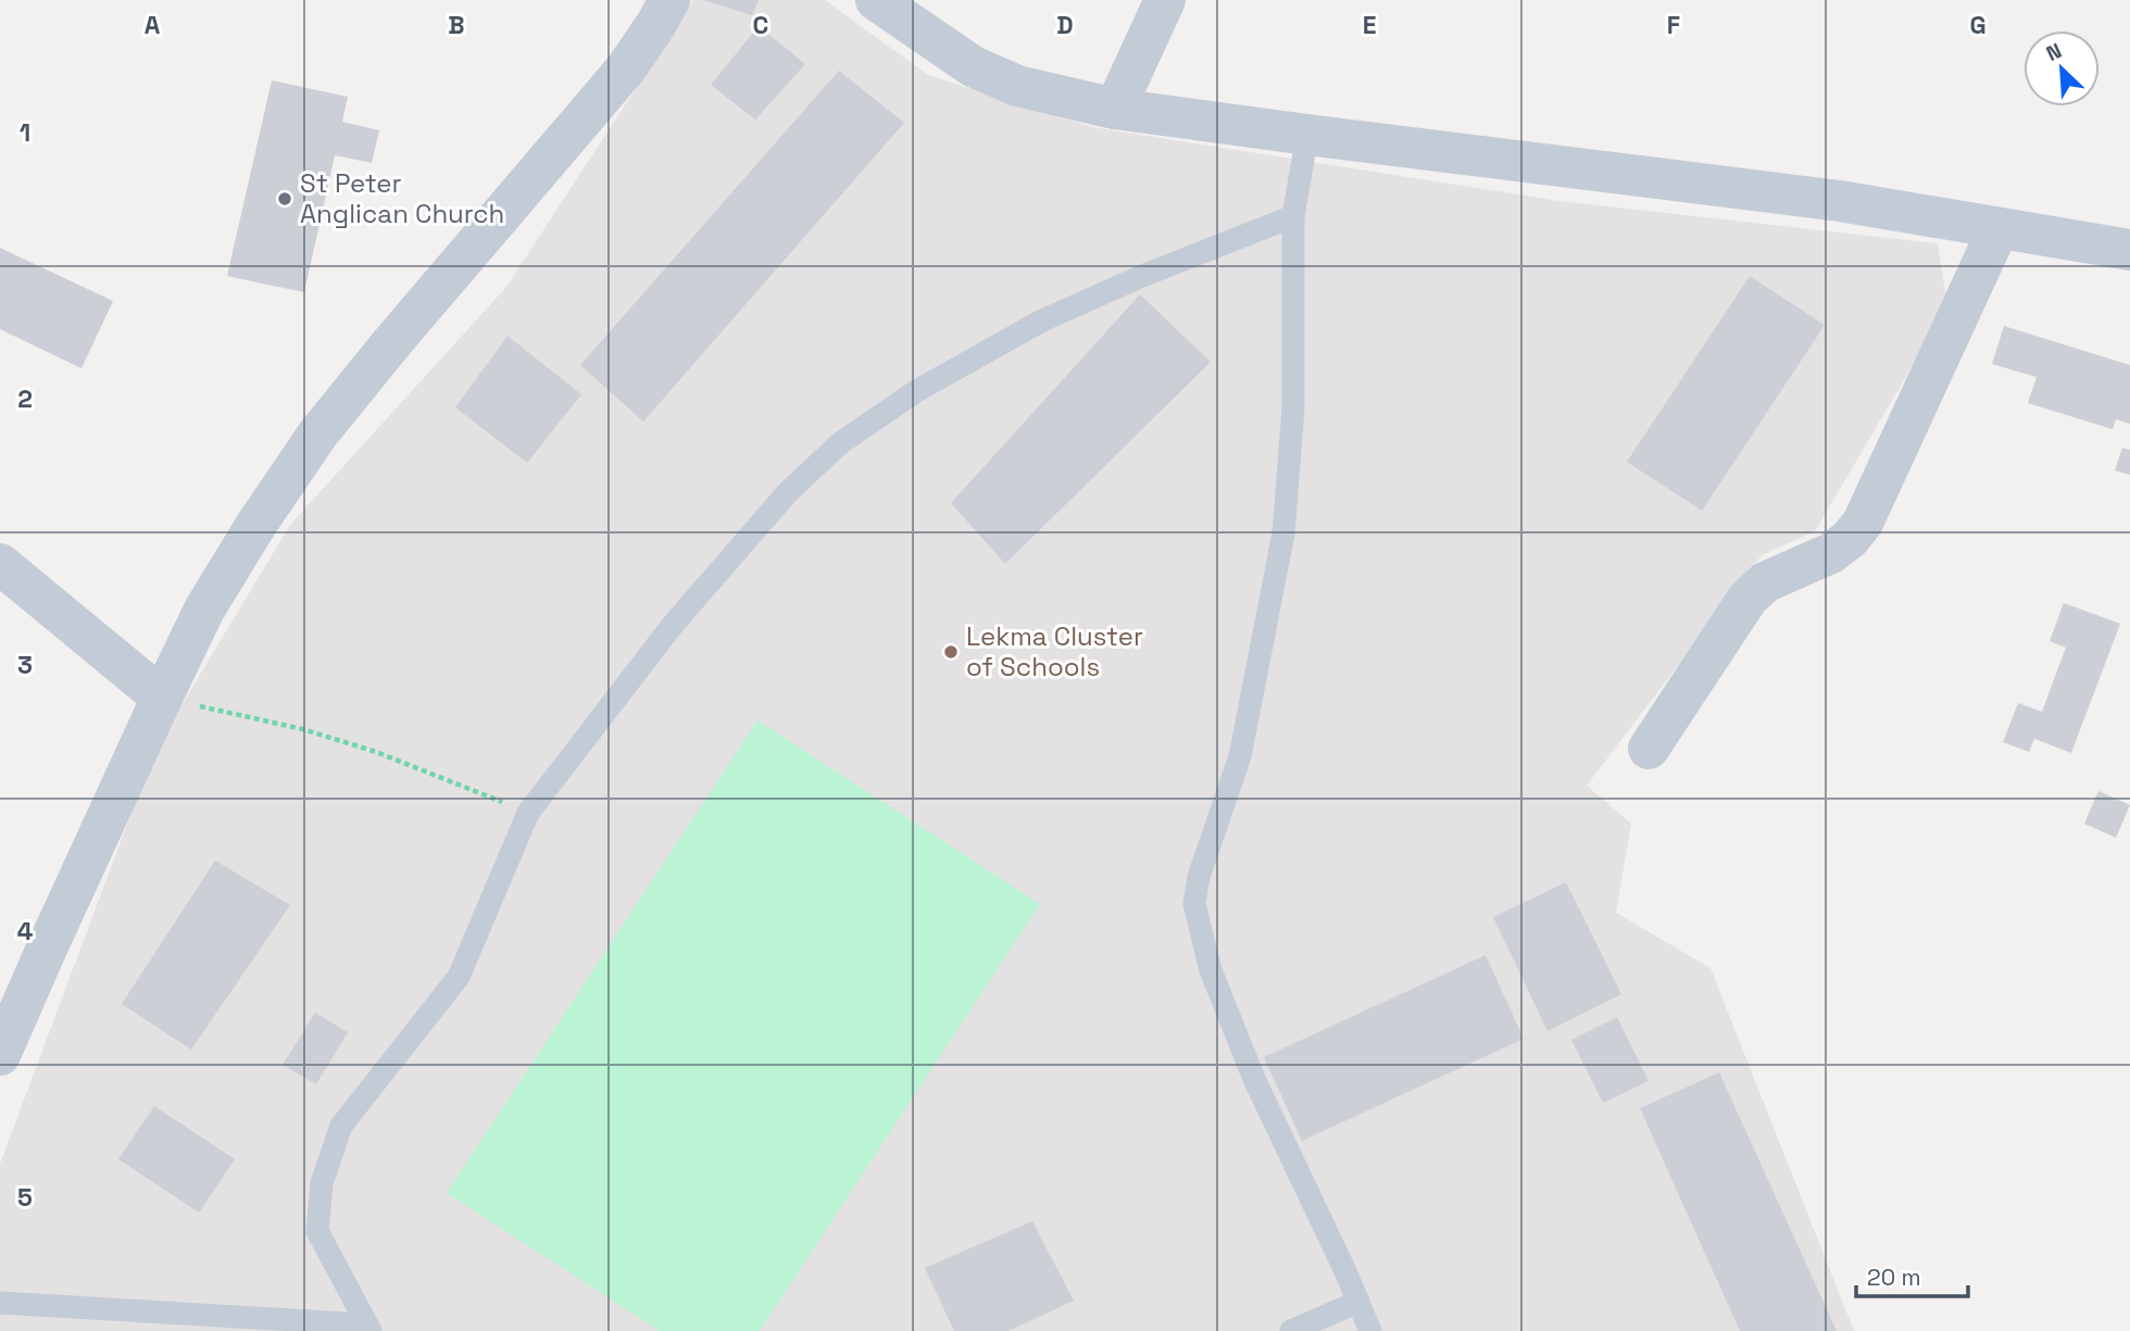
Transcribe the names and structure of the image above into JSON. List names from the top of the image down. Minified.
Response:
{"places":["St Peter Anglican Church","Lekma Cluster of Schools"],"scale_bar":"20 m","north":"top left","grid":{"columns":["A","B","C","D","E","F","G"],"rows":["1","2","3","4","5"]}}
